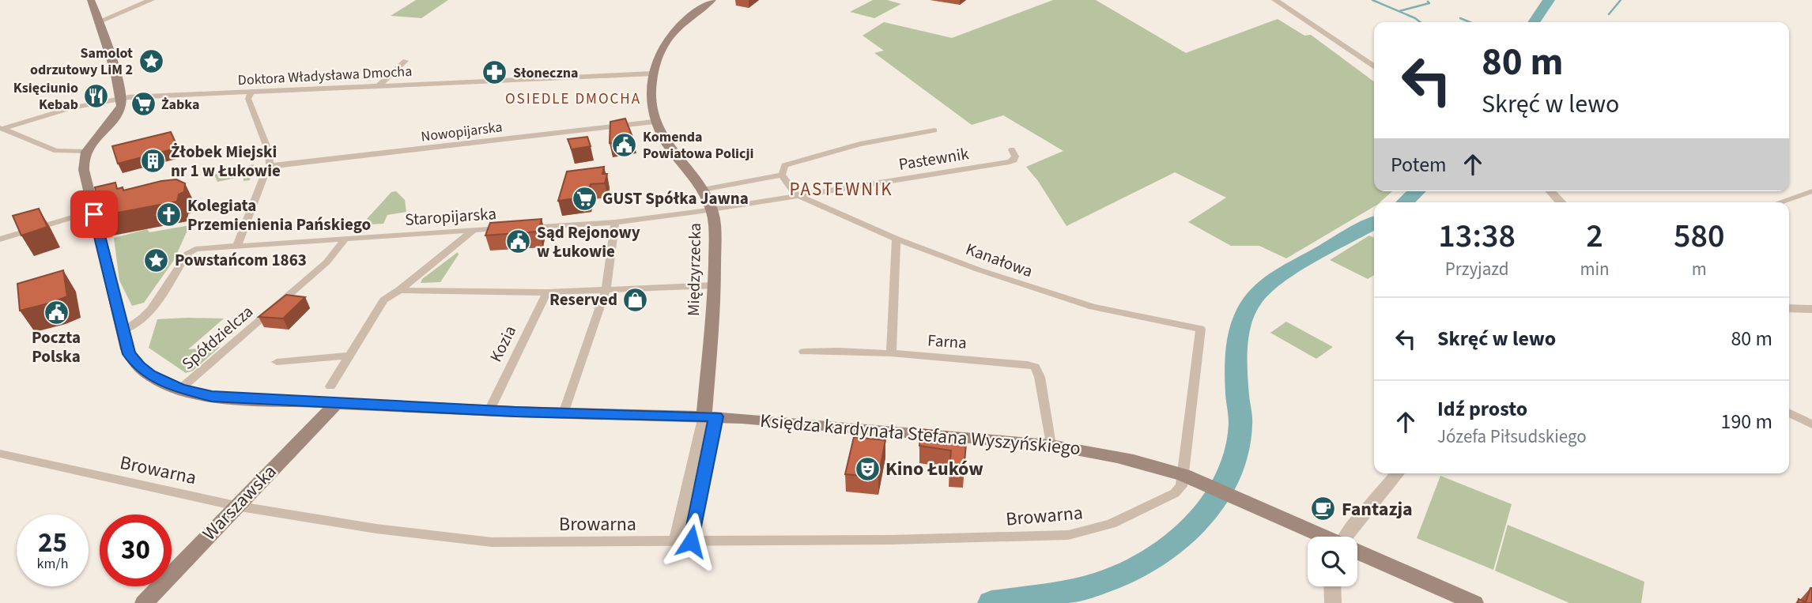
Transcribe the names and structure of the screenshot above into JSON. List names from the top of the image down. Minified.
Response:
{"streets":{"main road":["Międzyrzecka","Księdza kardynała Stefana Wyszyńskiego","Warszawska"],"street":["Doktora Władysława Dmocha","Nowopijarska","Pastewnik","Staropijarska","Kanałowa","Spółdzielcza","Farna","Kozia","Browarna"]},"crossings":[["Doktora Władysława Dmocha","Międzyrzecka"],["Nowopijarska","Międzyrzecka"],["Pastewnik","Staropijarska"],["Pastewnik","Kanałowa"],["Pastewnik","Międzyrzecka"],["Staropijarska","Międzyrzecka"],["Staropijarska","Spółdzielcza"],["Staropijarska","Księdza kardynała Stefana Wyszyńskiego"],["Kanałowa","Księdza kardynała Stefana Wyszyńskiego"],["Kanałowa","Browarna"],["Międzyrzecka","Księdza kardynała Stefana Wyszyńskiego"],["Spółdzielcza","Księdza kardynała Stefana Wyszyńskiego"],["Farna","Księdza kardynała Stefana Wyszyńskiego"],["Kozia","Księdza kardynała Stefana Wyszyńskiego"],["Księdza kardynała Stefana Wyszyńskiego","Browarna"],["Księdza kardynała Stefana Wyszyńskiego","Warszawska"],["Browarna","Warszawska"]],"districts":["OSIEDLE DMOCHA","PASTEWNIK"],"places":{"place":["Samolot odrzutowy LiM 2","Powstańcom 1863"],"pharmacy":["Słoneczna"],"restaurant":["Księciunio Kebab"],"supermarket":["Żabka","GUST Spółka Jawna"],"public building":["Komenda Powiatowa Policji","Sąd Rejonowy w Łukowie","Poczta Polska"],"building":["Żłobek Miejski nr 1 w Łukowie"],"church":["Kolegiata Przemienienia Pańskiego"],"shop":["Reserved"],"theatre":["Kino Łuków"],"cafe":["Fantazja"]},"page":{"turn":["80 m","Skręć w lewo"],"then":"Potem","eta":["13:38","Przyjazd","2","min","580","m"],"list":[{"name":"Skręć w lewo","value":"80 m"},{"name":"Idź prosto","note":"Józefa Piłsudskiego","value":"190 m"}],"speed":"25 km/h","limit":"30"}}
